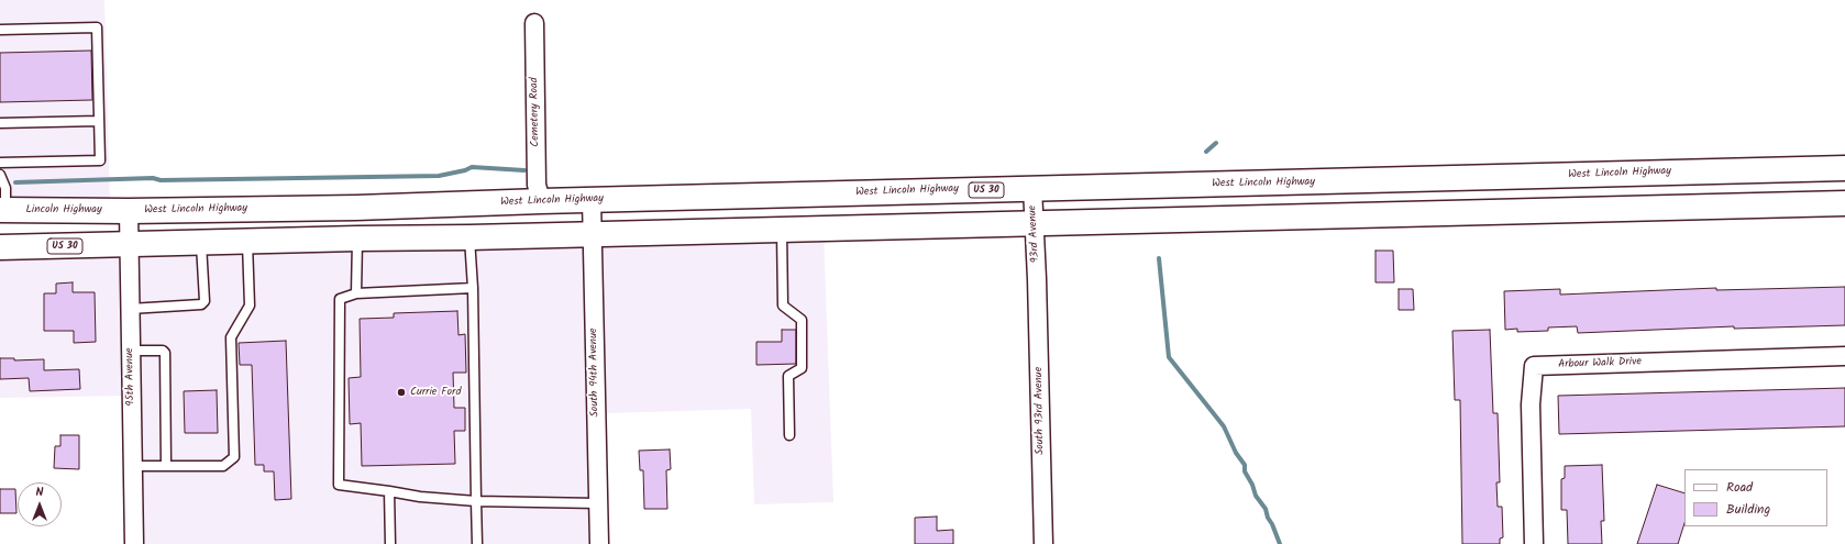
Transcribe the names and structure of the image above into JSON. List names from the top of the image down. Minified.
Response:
{"streets":{"main road":["West Lincoln Highway","US 30","Lincoln Highway"],"street":["Cemetery Road","93rd Avenue","Arbour Walk Drive","South 94th Avenue","95th Avenue","South 93rd Avenue"]},"crossings":[["Cemetery Road","West Lincoln Highway"],["West Lincoln Highway","Lincoln Highway"],["West Lincoln Highway","93rd Avenue"],["West Lincoln Highway","South 94th Avenue"],["West Lincoln Highway","95th Avenue"],["US 30","93rd Avenue"],["US 30","South 94th Avenue"],["US 30","95th Avenue"],["Lincoln Highway","95th Avenue"],["93rd Avenue","South 93rd Avenue"]],"places":["Currie Ford"],"legend":["Road","Building"],"north":"top"}
